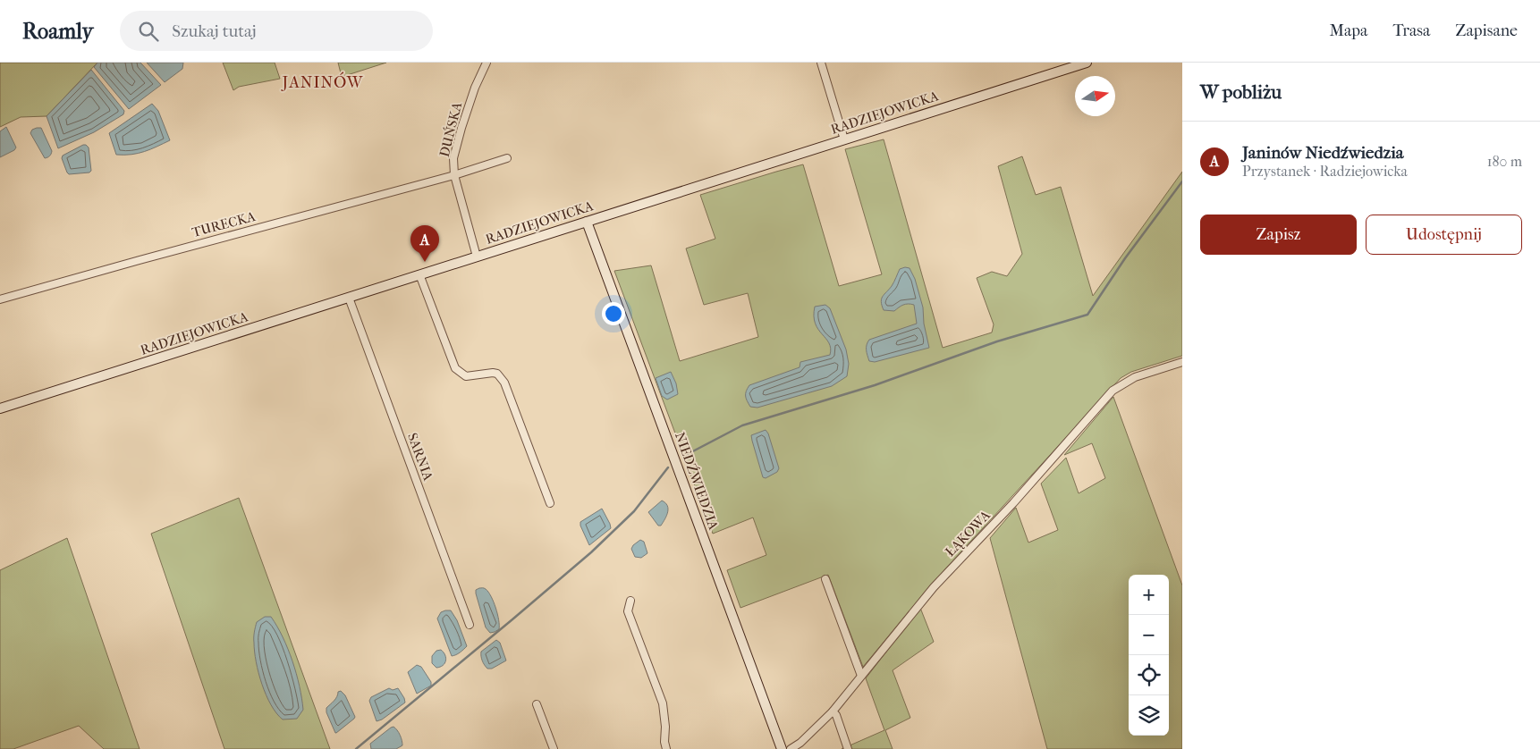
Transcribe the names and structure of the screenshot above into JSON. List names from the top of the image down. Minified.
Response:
{"streets":{"main road":["RADZIEJOWICKA","NIEDŹWIEDZIA"],"street":["DUŃSKA","TURECKA","SARNIA","ŁĄKOWA"]},"crossings":[["RADZIEJOWICKA","DUŃSKA"],["RADZIEJOWICKA","SARNIA"],["RADZIEJOWICKA","NIEDŹWIEDZIA"],["DUŃSKA","TURECKA"]],"districts":["JANINÓW"],"north":"right","page":{"header":"Roamly","search":"Szukaj tutaj","nav":["Mapa","Trasa","Zapisane"],"heading":"W pobliżu","list":[{"mark":"A","name":"Janinów Niedźwiedzia","note":"Przystanek · Radziejowicka","value":"180 m"}],"buttons":["Zapisz","Udostępnij"],"pins":"A","map_buttons":["+","−"]}}
